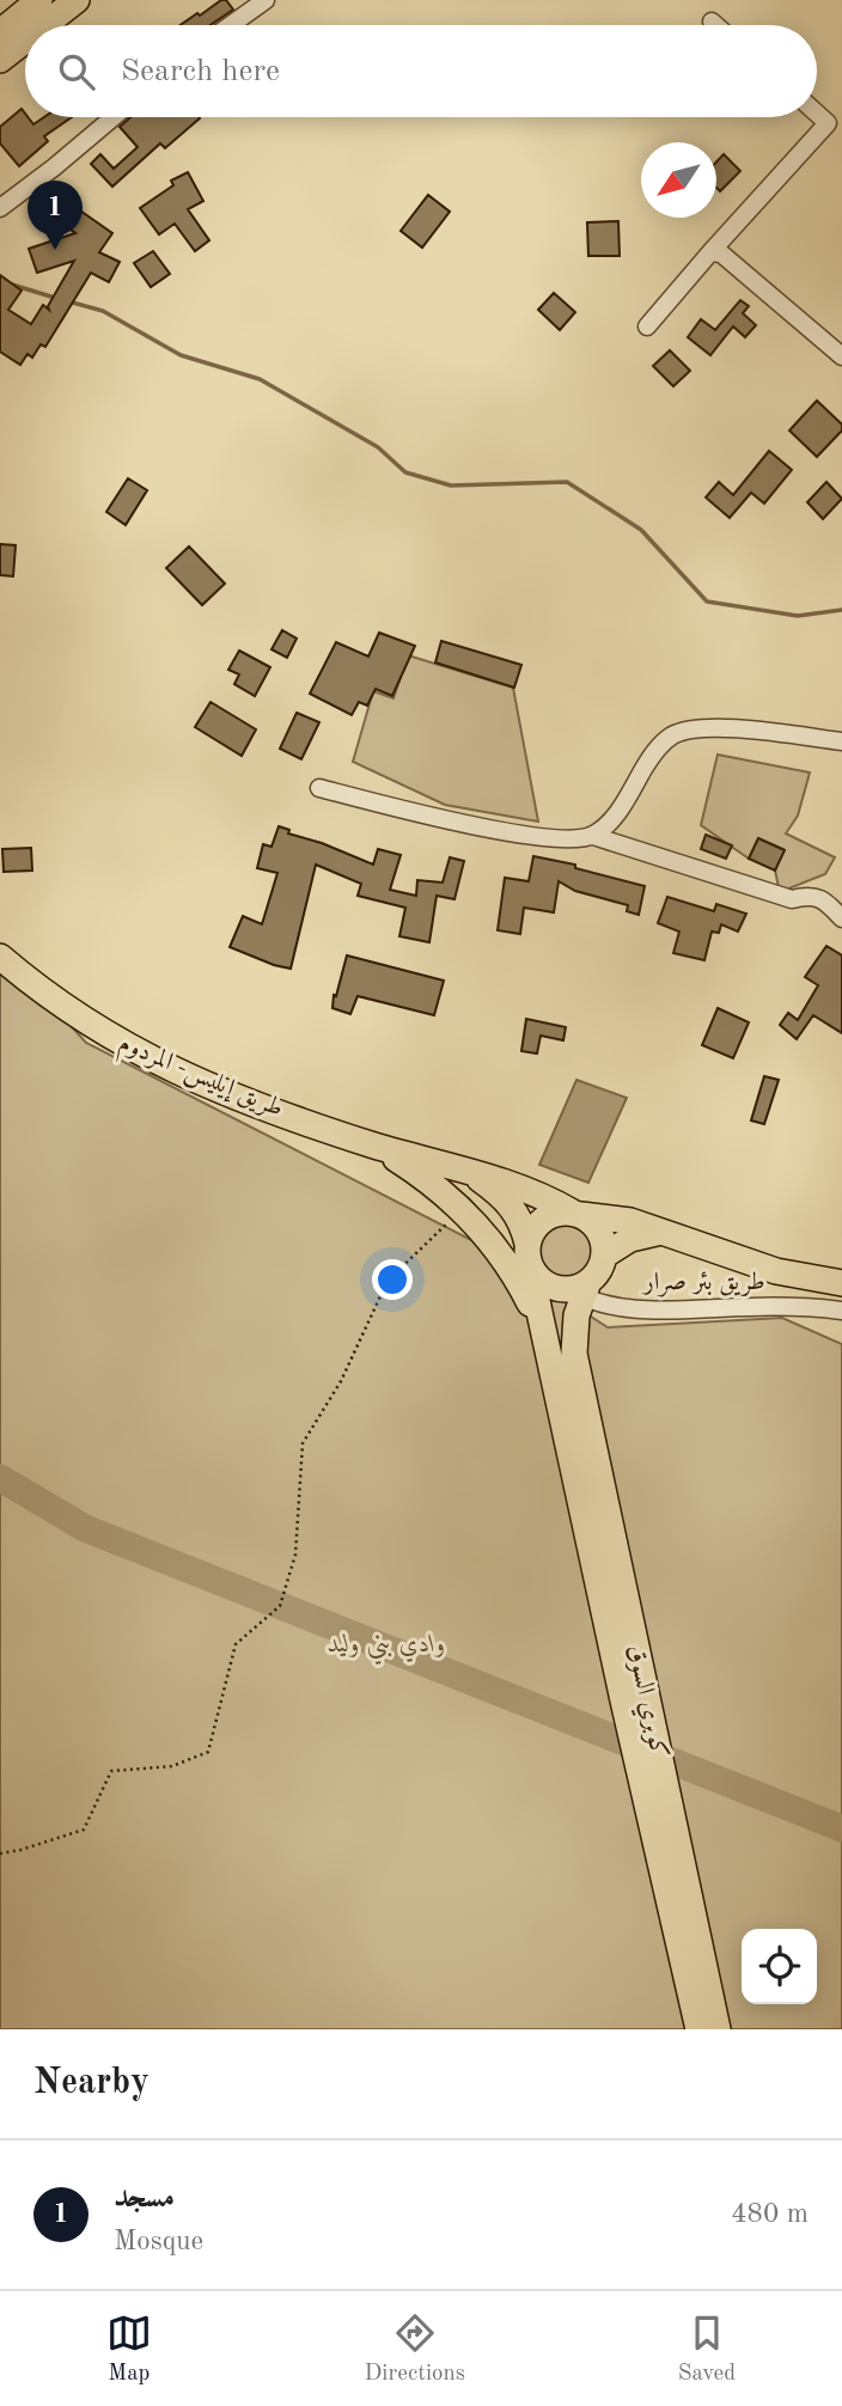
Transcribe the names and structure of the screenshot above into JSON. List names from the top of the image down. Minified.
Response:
{"streets":{"highway":["طريق إيليس- المردوم","كوبري السوق"],"street":["طريق بئر صرار"]},"parks":["وادي بني وليد"],"north":"bottom left","page":{"search":"Search here","pins":"1","heading":"Nearby","list":[{"mark":"1","name":"مسجد","note":"Mosque","value":"480 m"}],"nav":["Map","Directions","Saved"]}}
